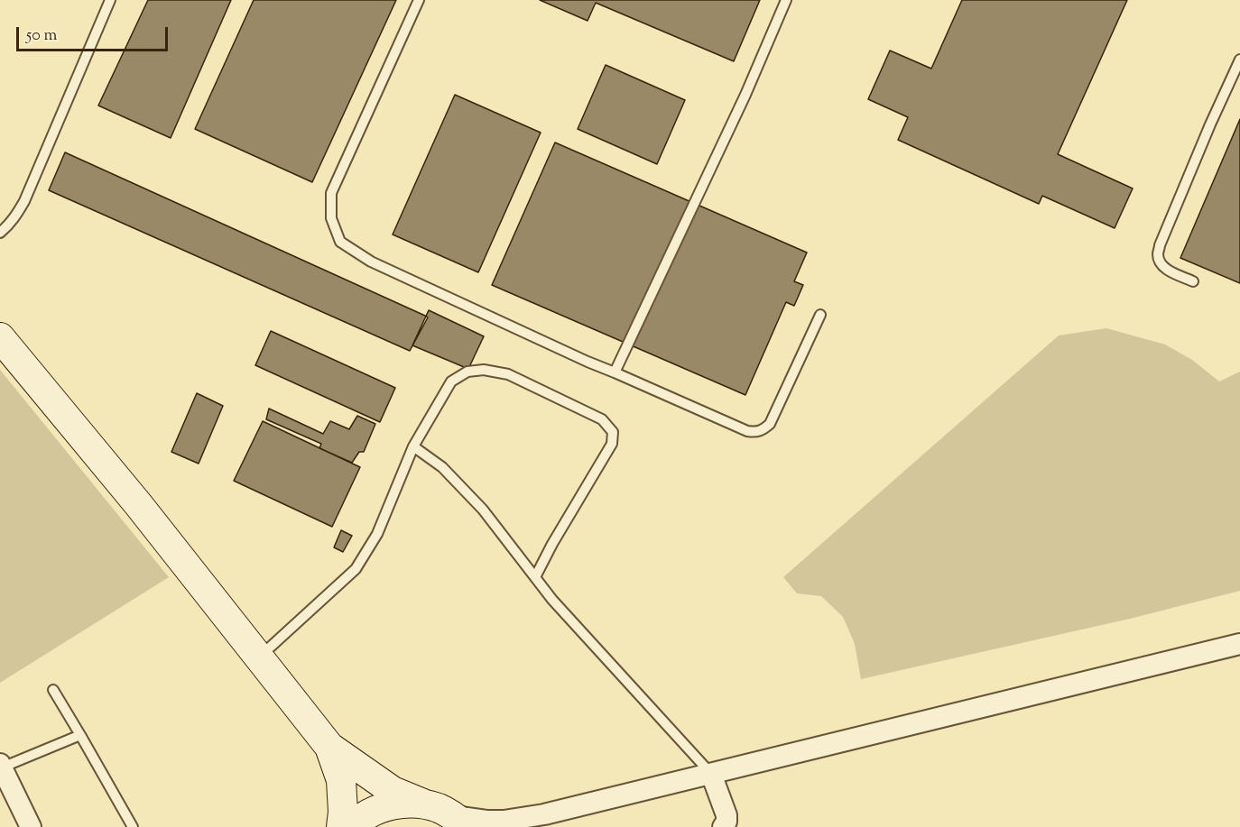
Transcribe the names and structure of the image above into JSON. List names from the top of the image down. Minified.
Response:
{"scale_bar":"50 m"}
